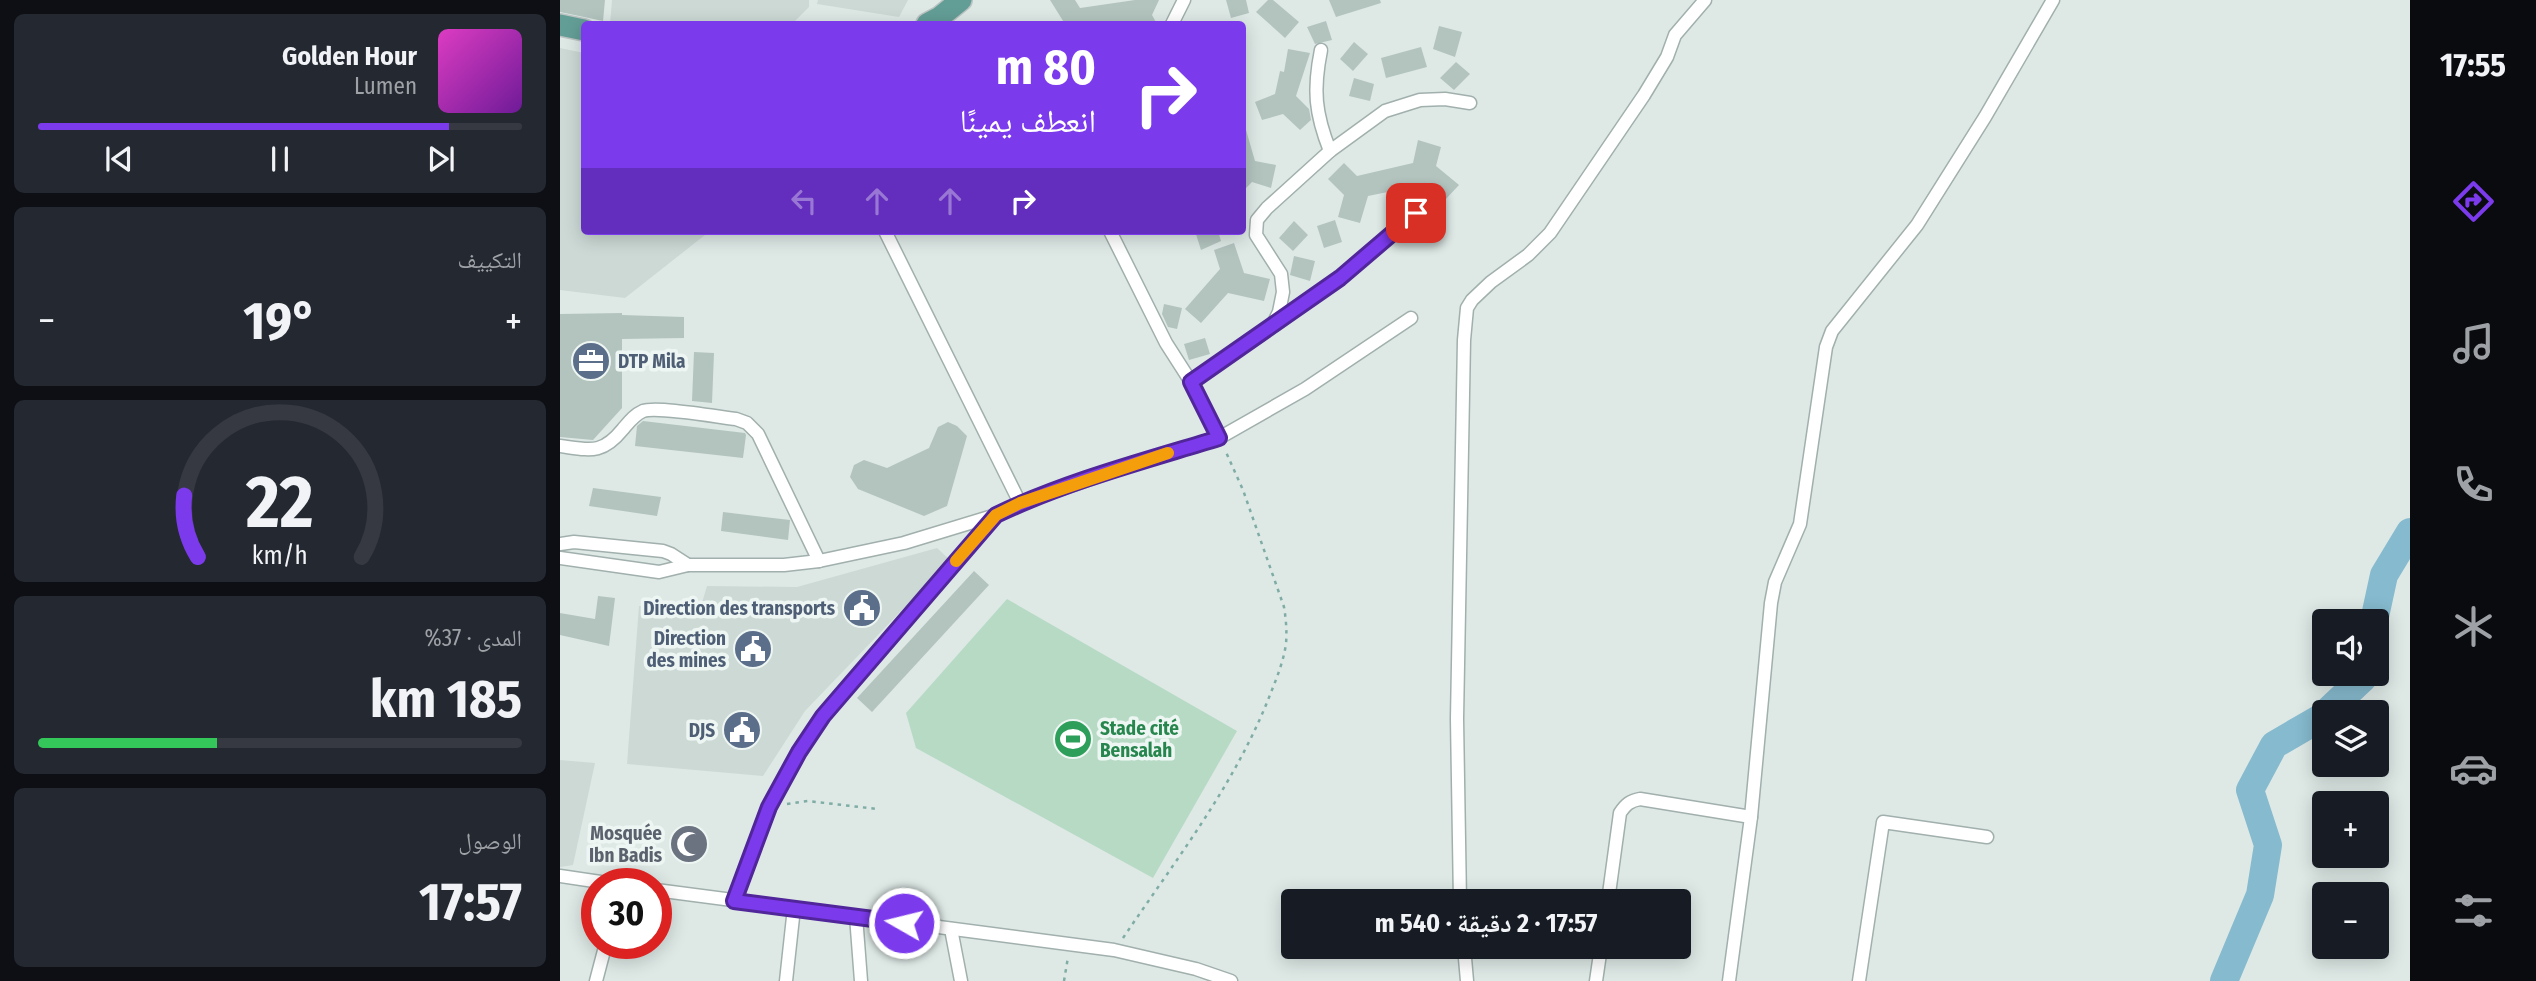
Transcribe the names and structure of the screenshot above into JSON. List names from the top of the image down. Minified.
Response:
{"places":{"office":["DTP Mila"],"public building":["Direction des transports","Direction des mines","DJS"],"sports":["Stade cité Bensalah"],"mosque":["Mosquée Ibn Badis"]},"page":{"tabs":"17:55","turn":["80 m","انعطف يمينًا"],"song":["Golden Hour","Lumen"],"tile":["التكييف",["المدى · 37%","185 km"],["الوصول","17:57"]],"heat":["−","19°","+"],"map_buttons":["+","−"],"limit":"30","trip":"17:57 · 2 دقيقة · 540 m","gauge":["22","km/h"]}}
